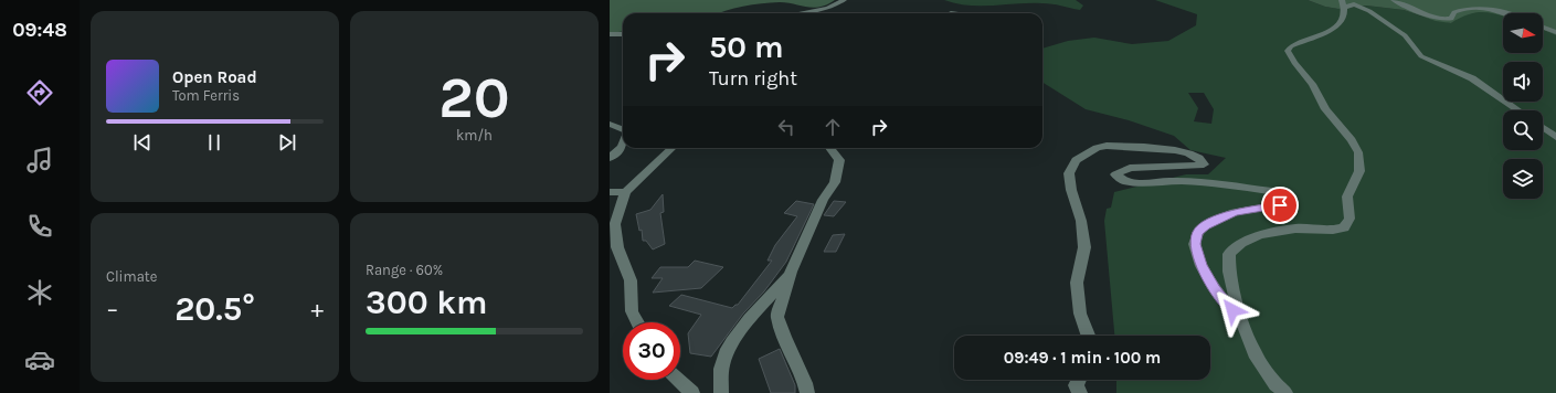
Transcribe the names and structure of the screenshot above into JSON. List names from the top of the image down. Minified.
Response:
{"north":"right","page":{"tabs":"09:48","tile":[["20","km/h"],"Climate",["Range · 60%","300 km"]],"turn":["50 m","Turn right"],"song":["Open Road","Tom Ferris"],"heat":["−","20.5°","+"],"limit":"30","trip":"09:49 · 1 min · 100 m"}}
